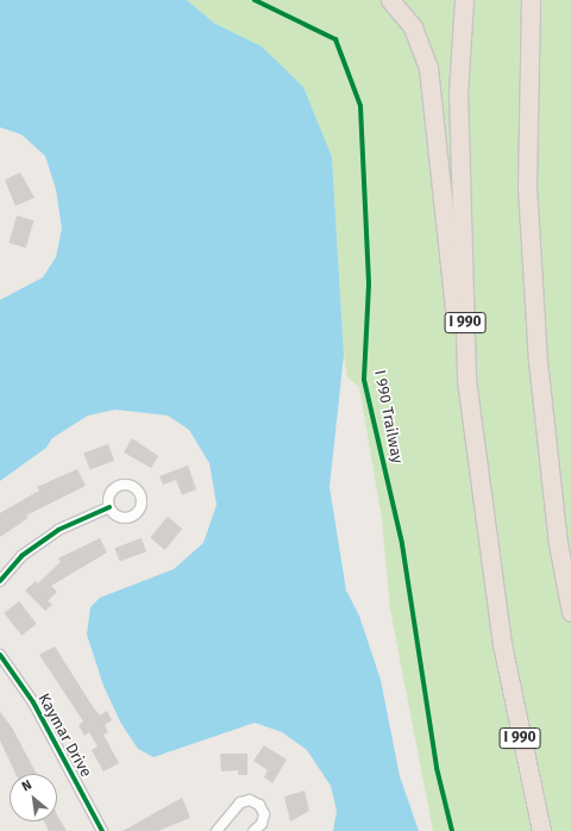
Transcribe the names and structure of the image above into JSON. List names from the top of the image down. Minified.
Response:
{"streets":{"highway":["I 990"],"street":["Kaymar Drive"],"cycle path":["I 990 Trailway"]},"north":"top left"}
